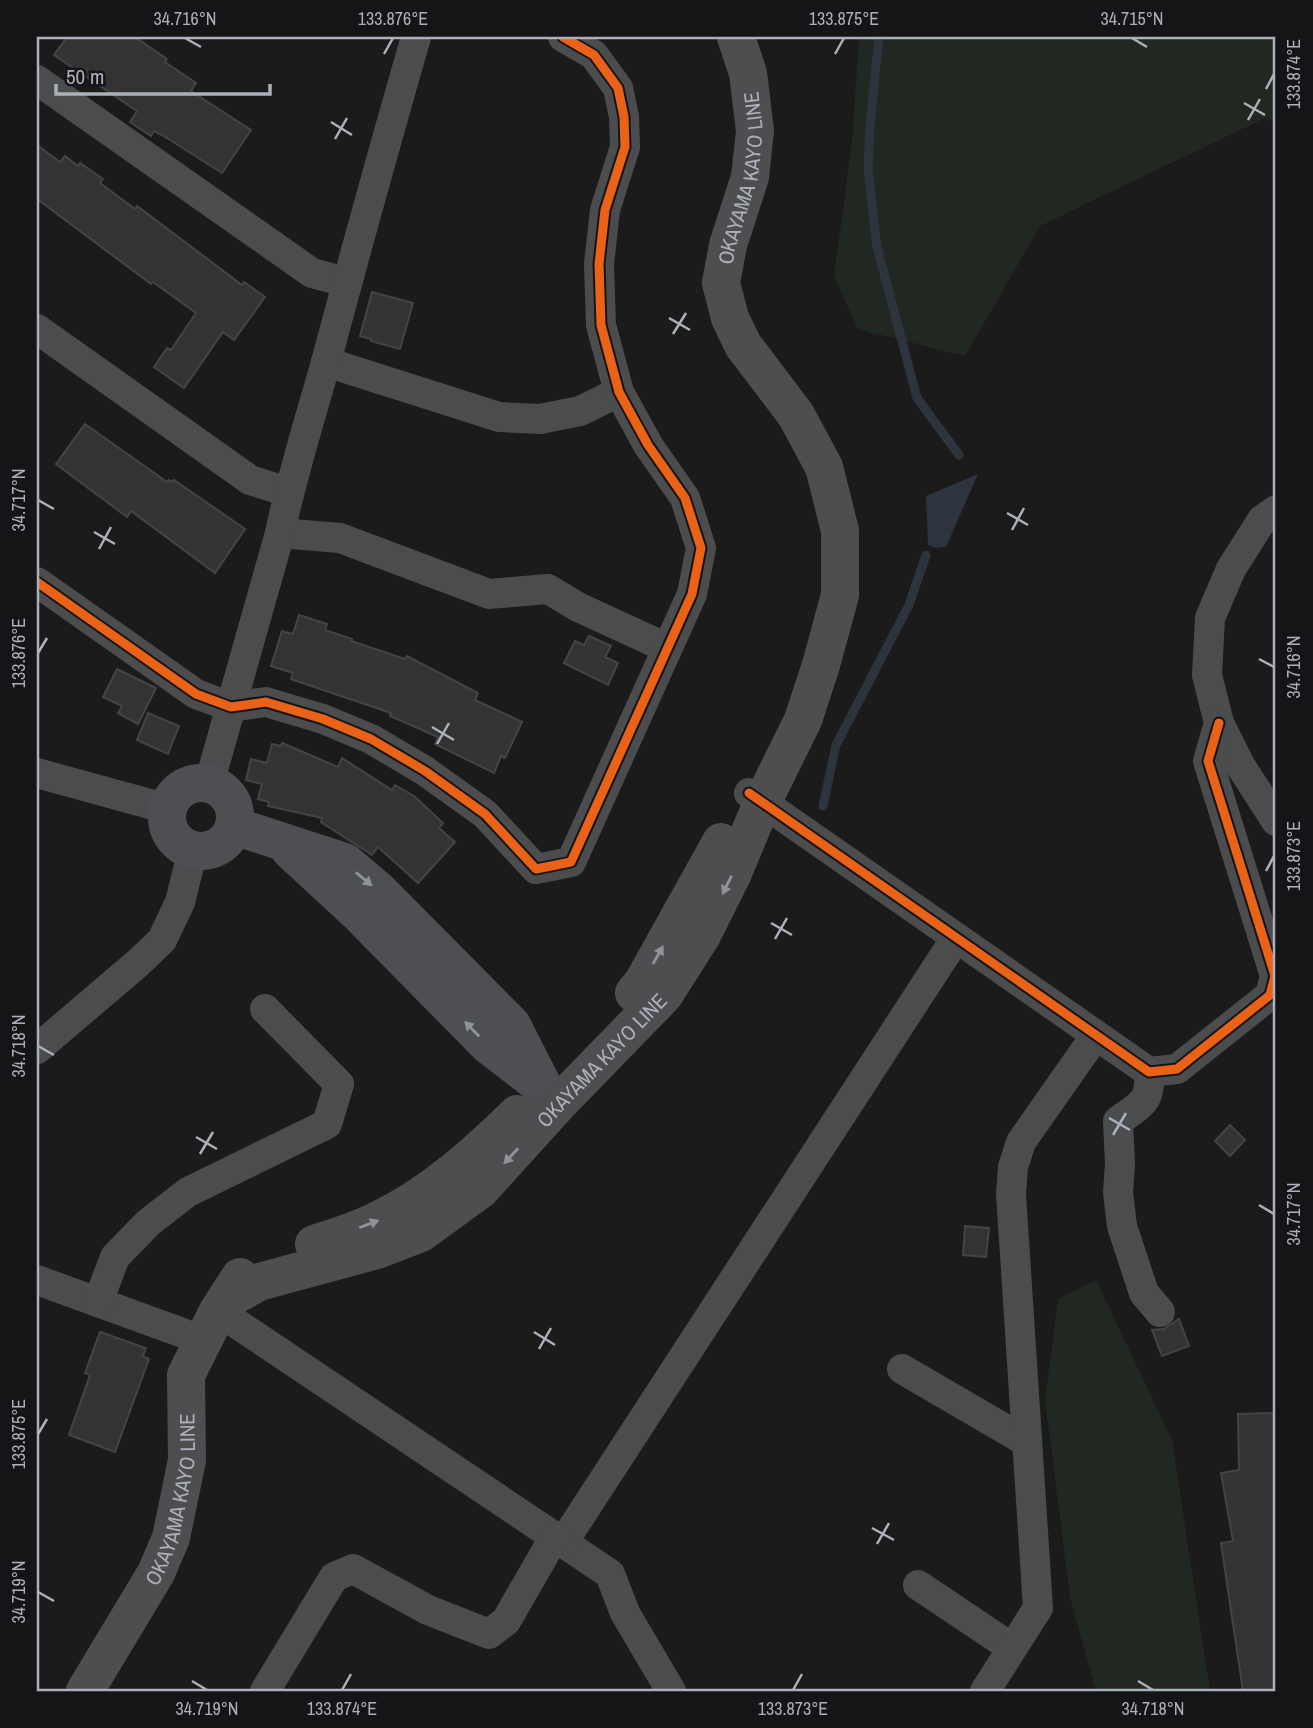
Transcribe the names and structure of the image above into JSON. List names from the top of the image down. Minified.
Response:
{"streets":{"main road":["OKAYAMA KAYO LINE"]},"scale_bar":"50 m","coordinates":["34.716°N","133.876°E","133.875°E","34.715°N","133.874°E","34.717°N","133.873°E","34.718°N","34.719°N"]}
